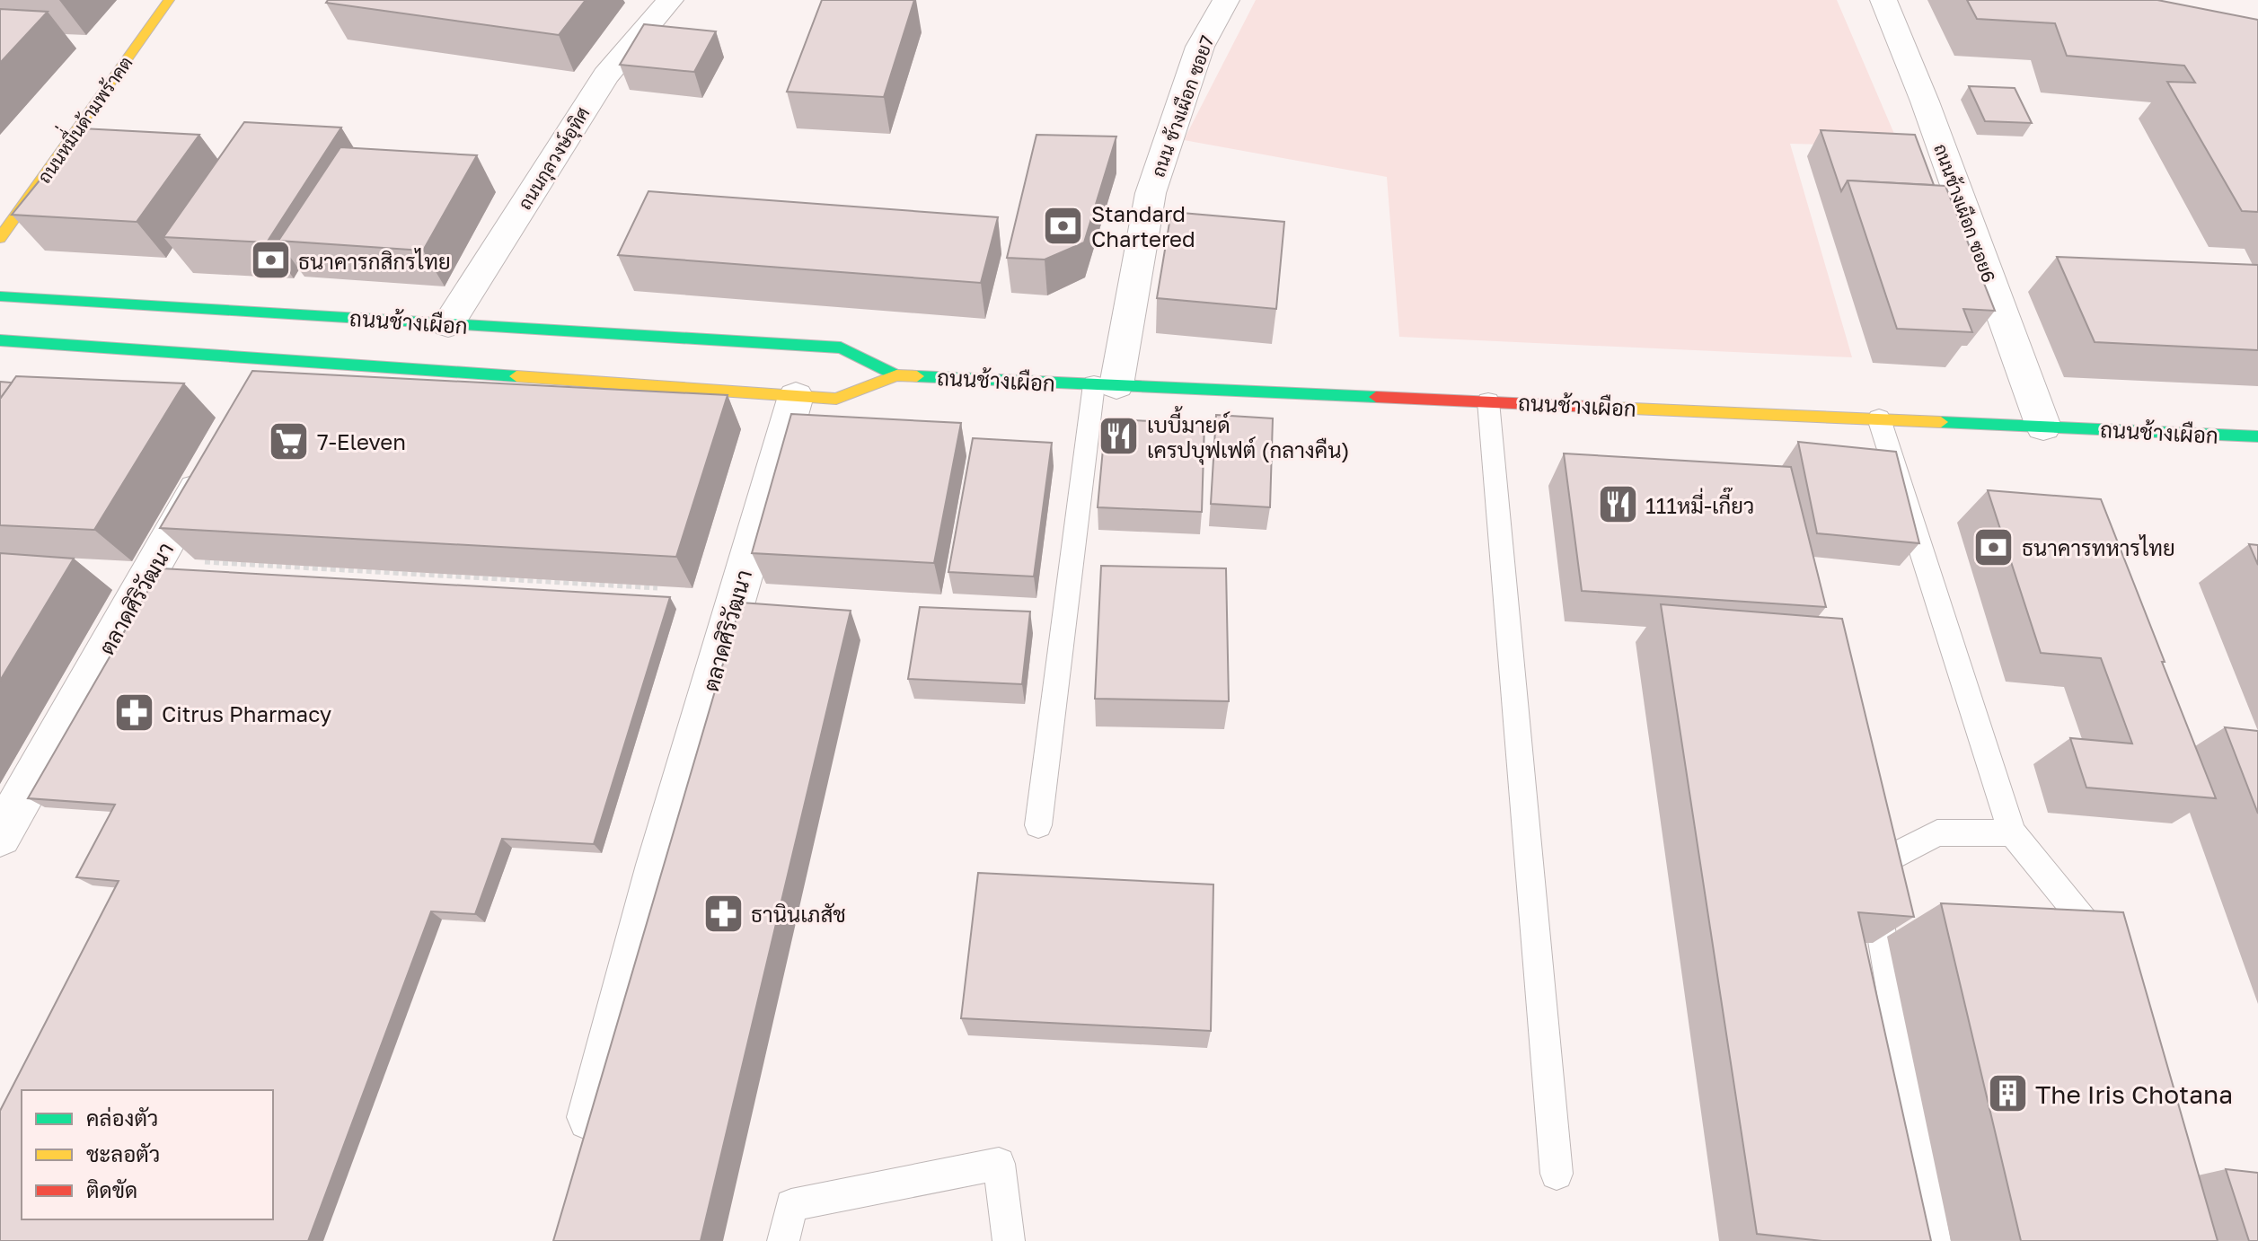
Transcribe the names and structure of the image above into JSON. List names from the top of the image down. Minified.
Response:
{"streets":{"main road":["ถนนหมื่่นด้ามพร้าคต","ถนนช้างเผือก"],"street":["ถนน ช้างเผือก ซอย7","ถนนกุลวงษ์อุทิศ","ถนนช้างเผือก ซอย6","ตลาดศิริวัฒนา"]},"crossings":[["ถนน ช้างเผือก ซอย7","ถนนช้างเผือก"],["ถนนกุลวงษ์อุทิศ","ถนนช้างเผือก"],["ถนนช้างเผือก ซอย6","ถนนช้างเผือก"],["ถนนช้างเผือก","ตลาดศิริวัฒนา"]],"places":{"bank":["Standard Chartered","ธนาคารกสิกรไทย","ธนาคารทหารไทย"],"restaurant":["เบบี้มายด์ เครปบุฟเฟต์ (กลางคืน)","111หมี่-เกี๊ยว"],"supermarket":["7-Eleven"],"pharmacy":["Citrus Pharmacy","ธานินเภสัช"],"building":["The Iris Chotana"]},"legend":["คล่องตัว","ชะลอตัว","ติดขัด"]}
